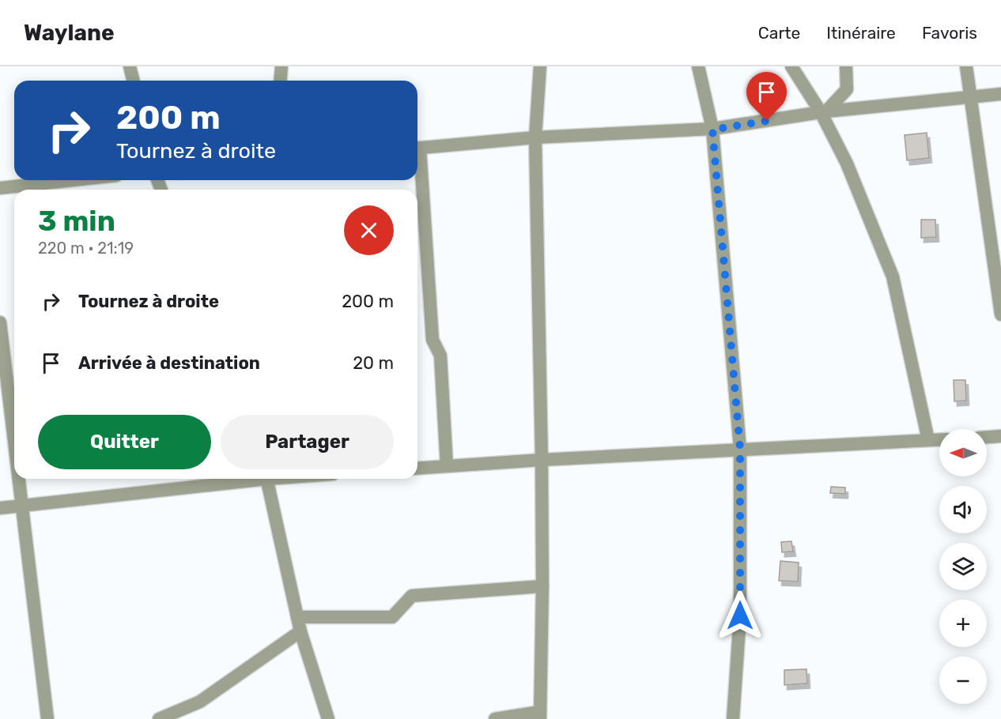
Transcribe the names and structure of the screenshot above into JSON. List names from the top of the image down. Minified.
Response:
{"north":"left","page":{"header":"Waylane","nav":["Carte","Itinéraire","Favoris"],"turn":["200 m","Tournez à droite"],"heading":["3 min","220 m · 21:19"],"list":[{"name":"Tournez à droite","value":"200 m"},{"name":"Arrivée à destination","value":"20 m"}],"buttons":["Quitter","Partager"],"map_buttons":["+","−"]}}
